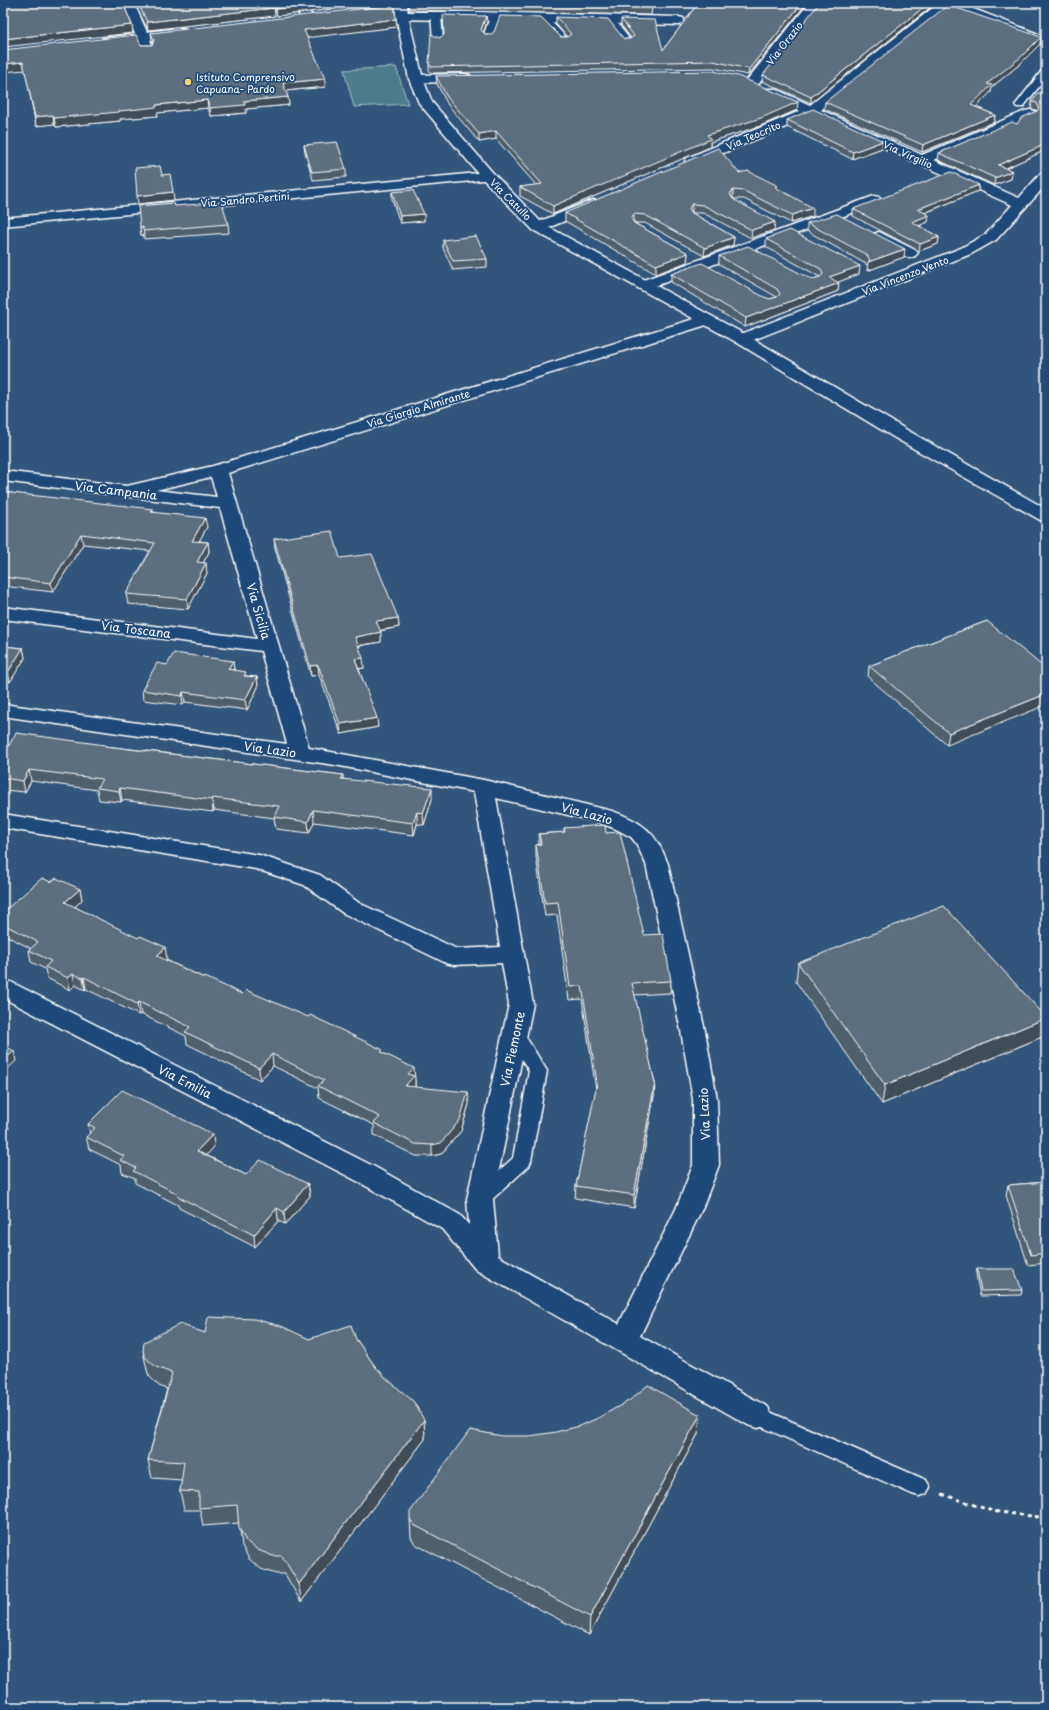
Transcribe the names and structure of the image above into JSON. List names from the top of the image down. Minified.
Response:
{"streets":{"street":["Via Orazio","Via Teocrito","Via Virgilio","Via Sandro Pertini","Via Catullo","Via Vincenzo Vento","Via Giorgio Almirante","Via Campania","Via Sicilia","Via Toscana","Via Lazio","Via Piemonte","Via Emilia"]},"crossings":[["Via Orazio","Via Virgilio"],["Via Teocrito","Via Virgilio"],["Via Virgilio","Via Vincenzo Vento"],["Via Sandro Pertini","Via Catullo"],["Via Catullo","Via Vincenzo Vento"],["Via Catullo","Via Giorgio Almirante"],["Via Giorgio Almirante","Via Campania"],["Via Giorgio Almirante","Via Sicilia"],["Via Campania","Via Sicilia"],["Via Sicilia","Via Toscana"],["Via Sicilia","Via Lazio"],["Via Lazio","Via Piemonte"],["Via Piemonte","Via Emilia"]],"places":["Istituto Comprensivo Capuana- Pardo"]}
